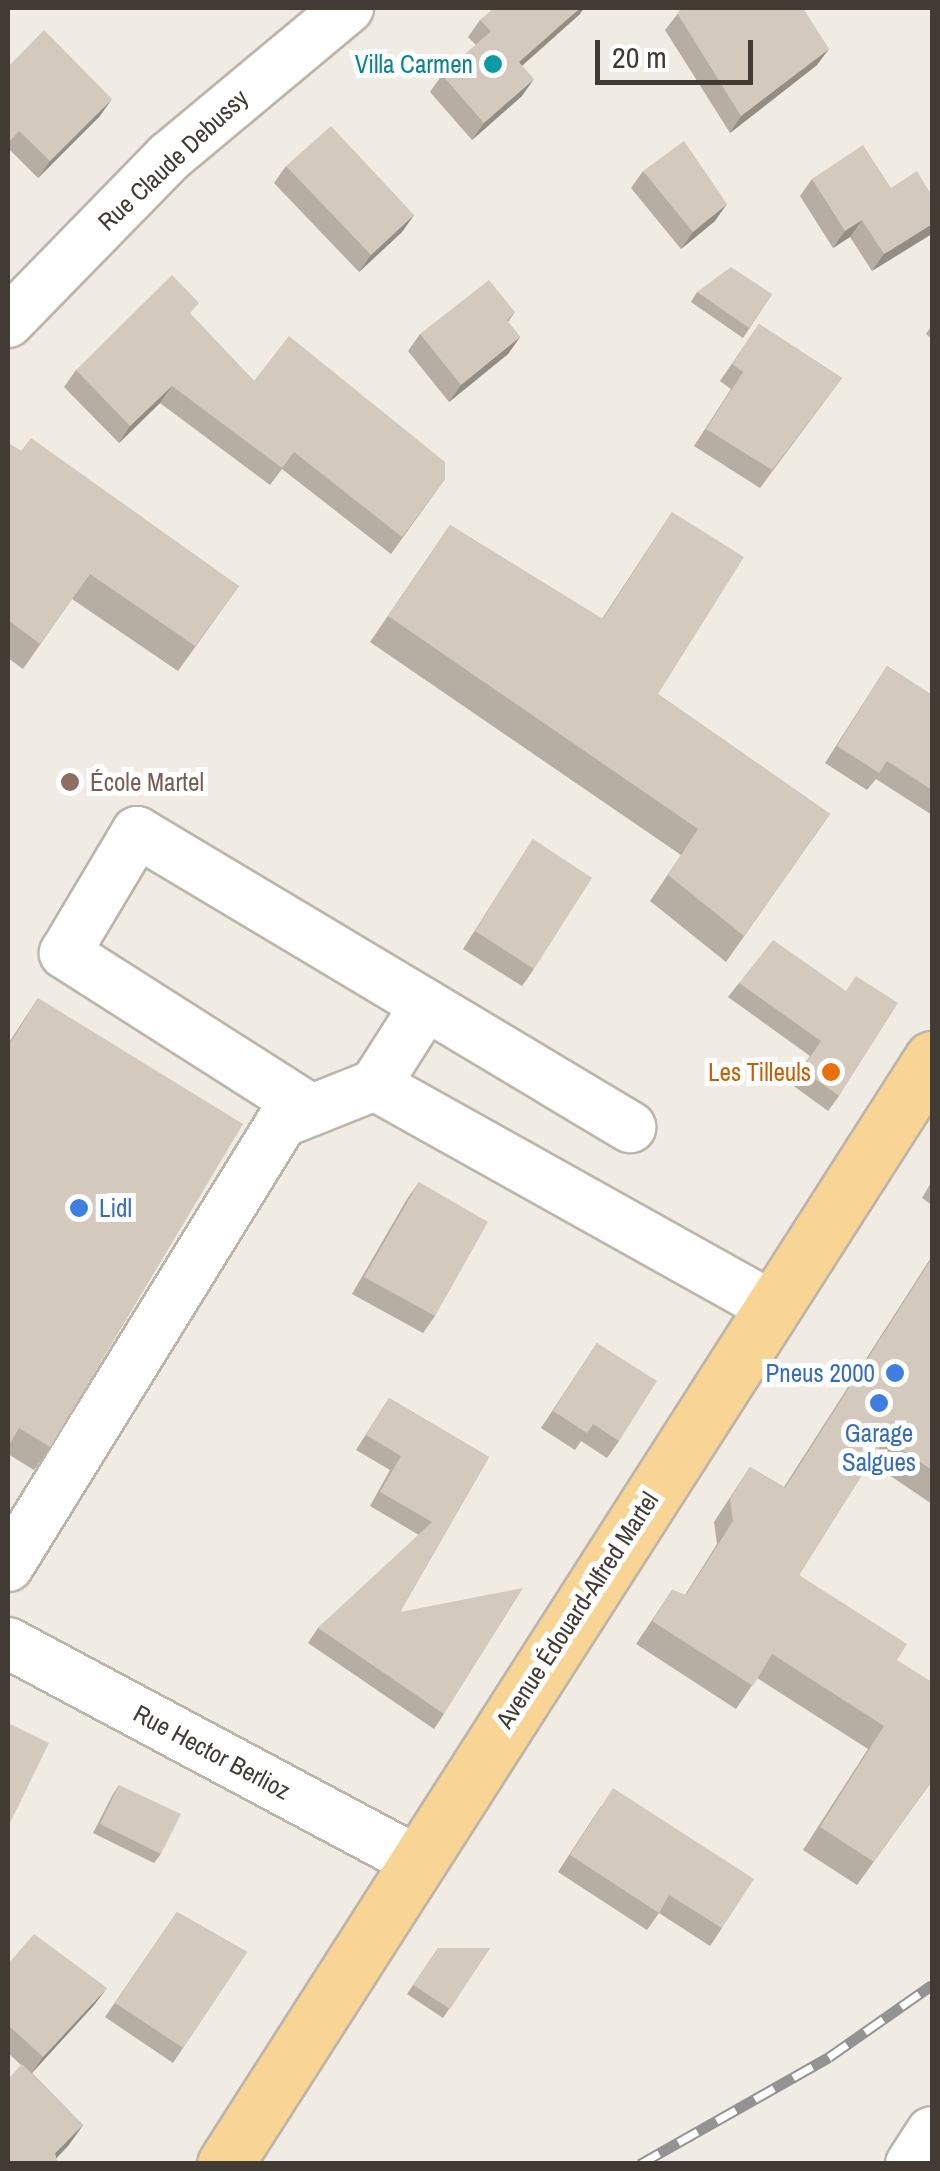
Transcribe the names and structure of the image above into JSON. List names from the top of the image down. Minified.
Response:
{"streets":{"main road":["Avenue Édouard-Alfred Martel"],"street":["Rue Claude Debussy","Rue Hector Berlioz"]},"crossings":[["Avenue Édouard-Alfred Martel","Rue Hector Berlioz"]],"places":["Villa Carmen","École Martel","Les Tilleuls","Lidl","Pneus 2000","Garage Salgues"],"scale_bar":"20 m"}
